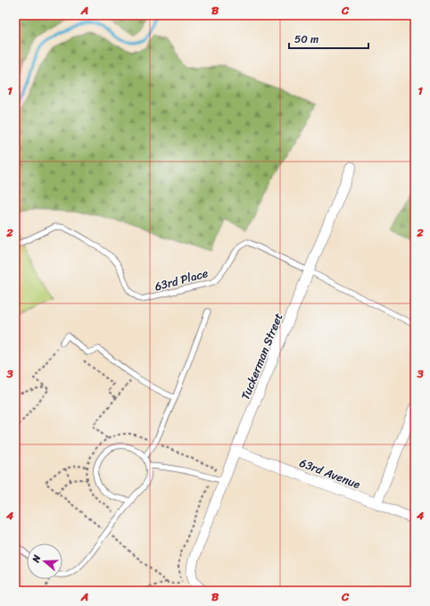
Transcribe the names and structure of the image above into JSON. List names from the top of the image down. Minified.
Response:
{"streets":{"street":["Tuckerman Street","63rd Avenue"],"lane":["63rd Place"]},"crossings":[["63rd Place","Tuckerman Street"],["Tuckerman Street","63rd Avenue"]],"scale_bar":"50 m","north":"left","grid":{"columns":["A","B","C"],"rows":["1","2","3","4"]}}
